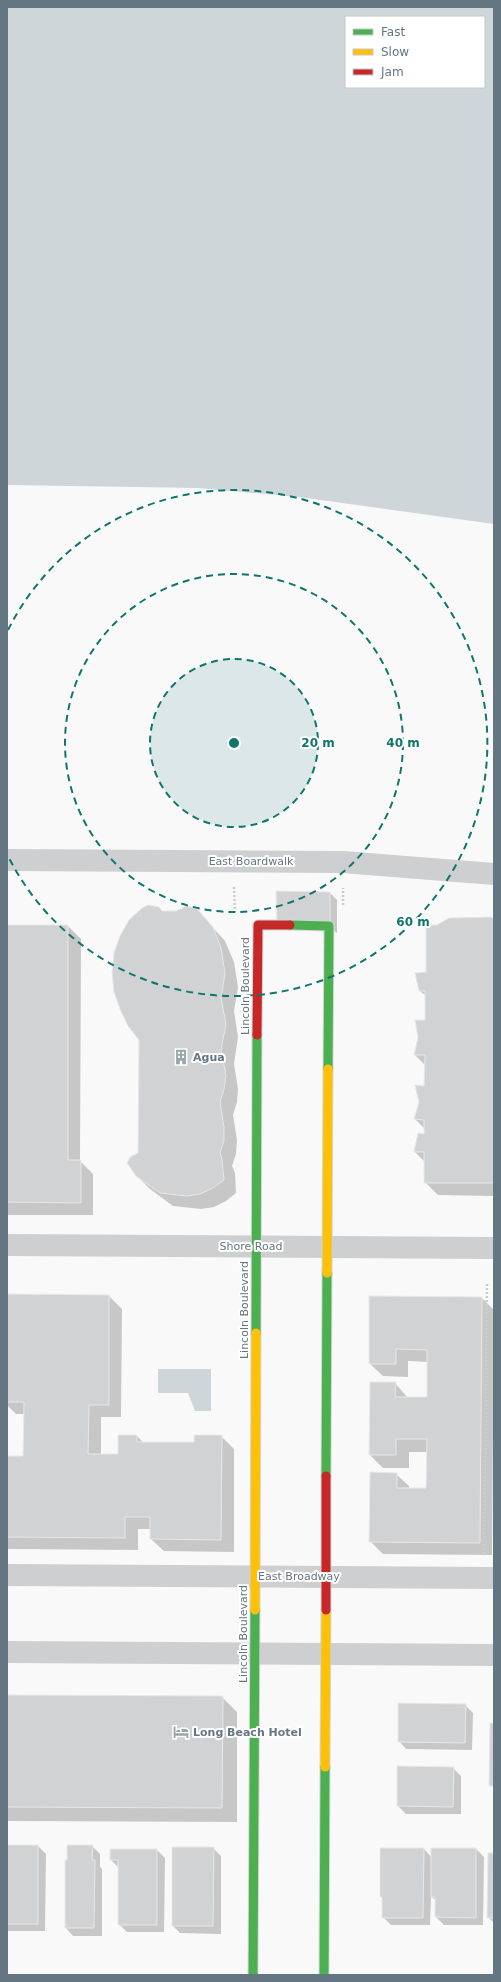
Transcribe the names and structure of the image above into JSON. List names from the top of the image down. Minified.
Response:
{"streets":{"street":["East Boardwalk","Lincoln Boulevard","Shore Road","East Broadway"]},"crossings":[["Lincoln Boulevard","Shore Road"],["Lincoln Boulevard","East Broadway"]],"places":{"building":["Agua"],"hotel":["Long Beach Hotel"]},"legend":["Fast","Slow","Jam"],"rings":["20 m","40 m","60 m"]}
